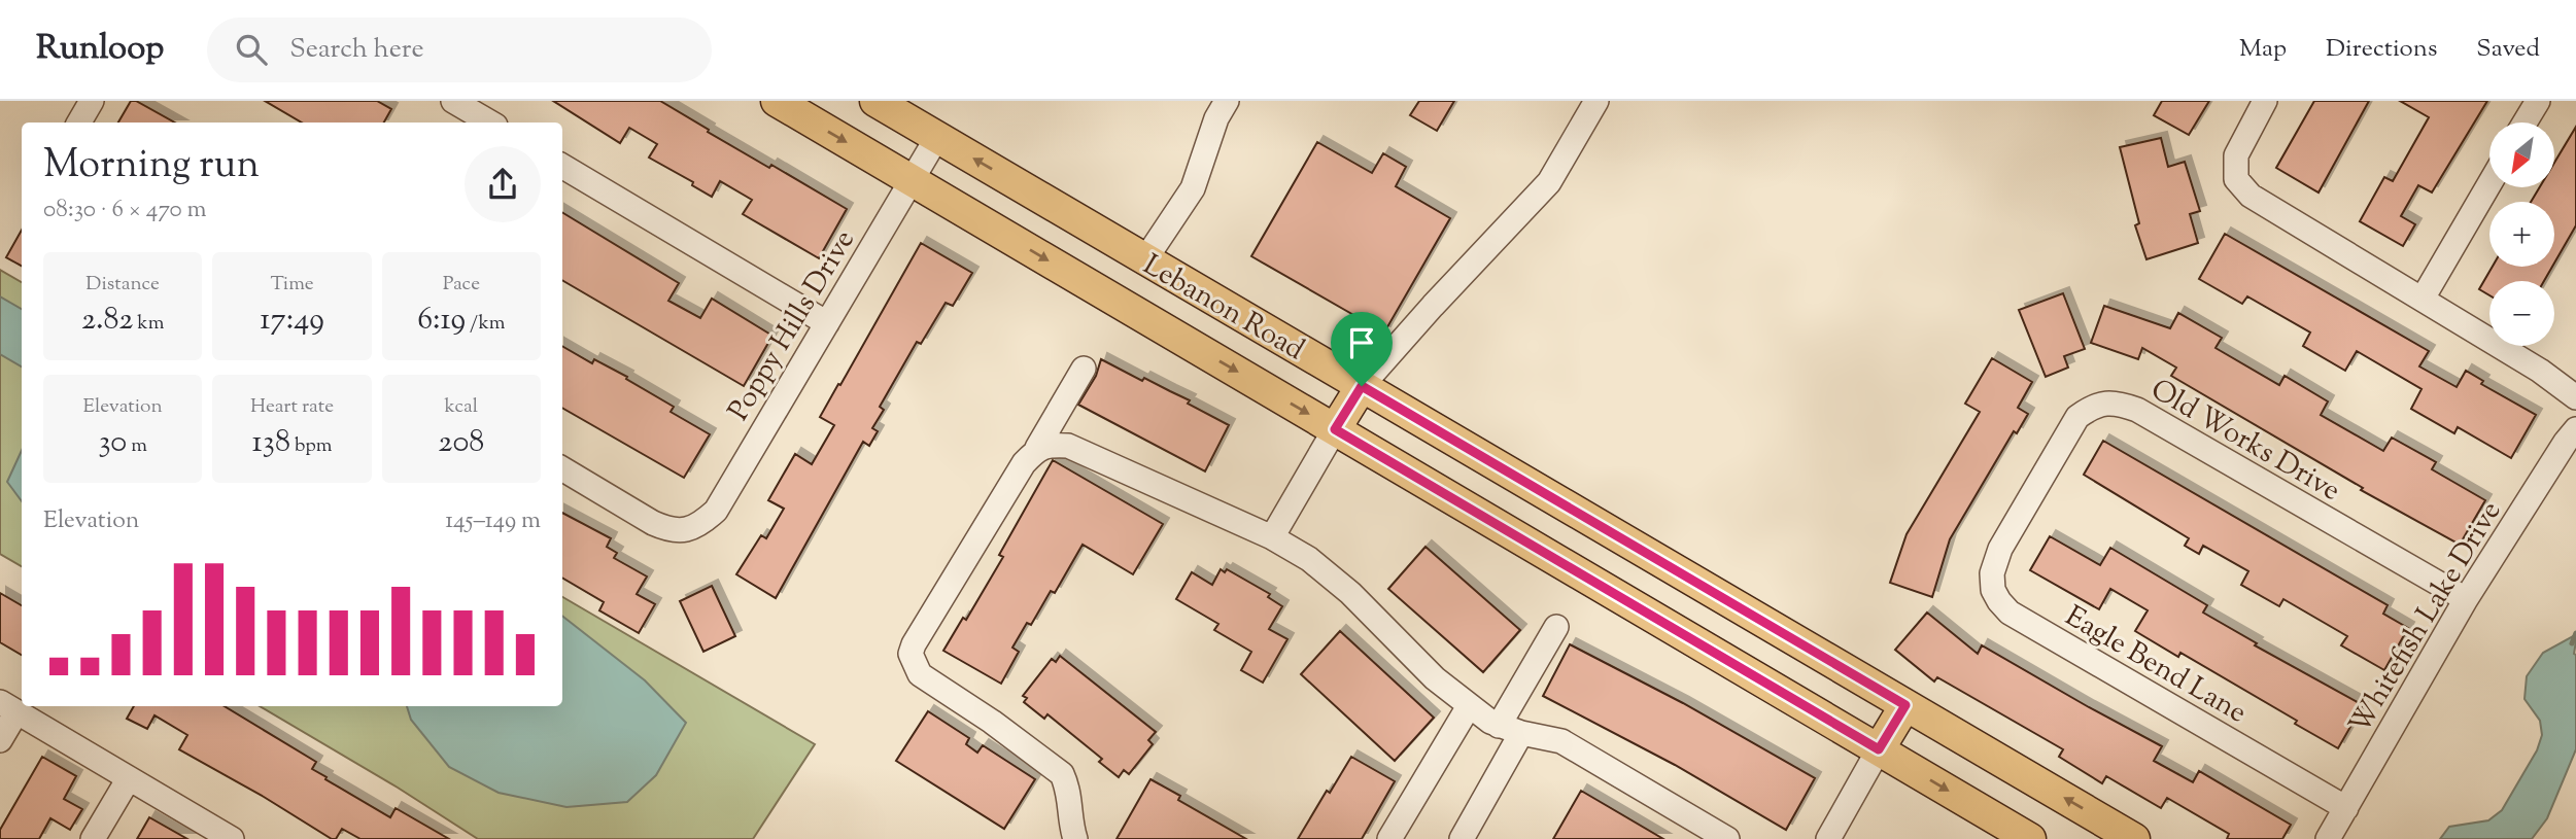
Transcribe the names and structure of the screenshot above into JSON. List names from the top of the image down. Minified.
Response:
{"streets":{"main road":["Lebanon Road"],"street":["Poppy Hills Drive","Old Works Drive","Whitefish Lake Drive","Eagle Bend Lane"]},"crossings":[["Lebanon Road","Poppy Hills Drive"],["Old Works Drive","Whitefish Lake Drive"],["Old Works Drive","Eagle Bend Lane"],["Whitefish Lake Drive","Eagle Bend Lane"]],"north":"bottom left","page":{"header":"Runloop","search":"Search here","nav":["Map","Directions","Saved"],"map_buttons":["+","−"],"heading":["Morning run","08:30 · 6 × 470 m"],"stats":[["Distance","2.82 km"],["Time","17:49"],["Pace","6:19 /km"],["Elevation","30 m"],["Heart rate","138 bpm"],["kcal","208"]],"chart":["Elevation","145–149 m"]}}
